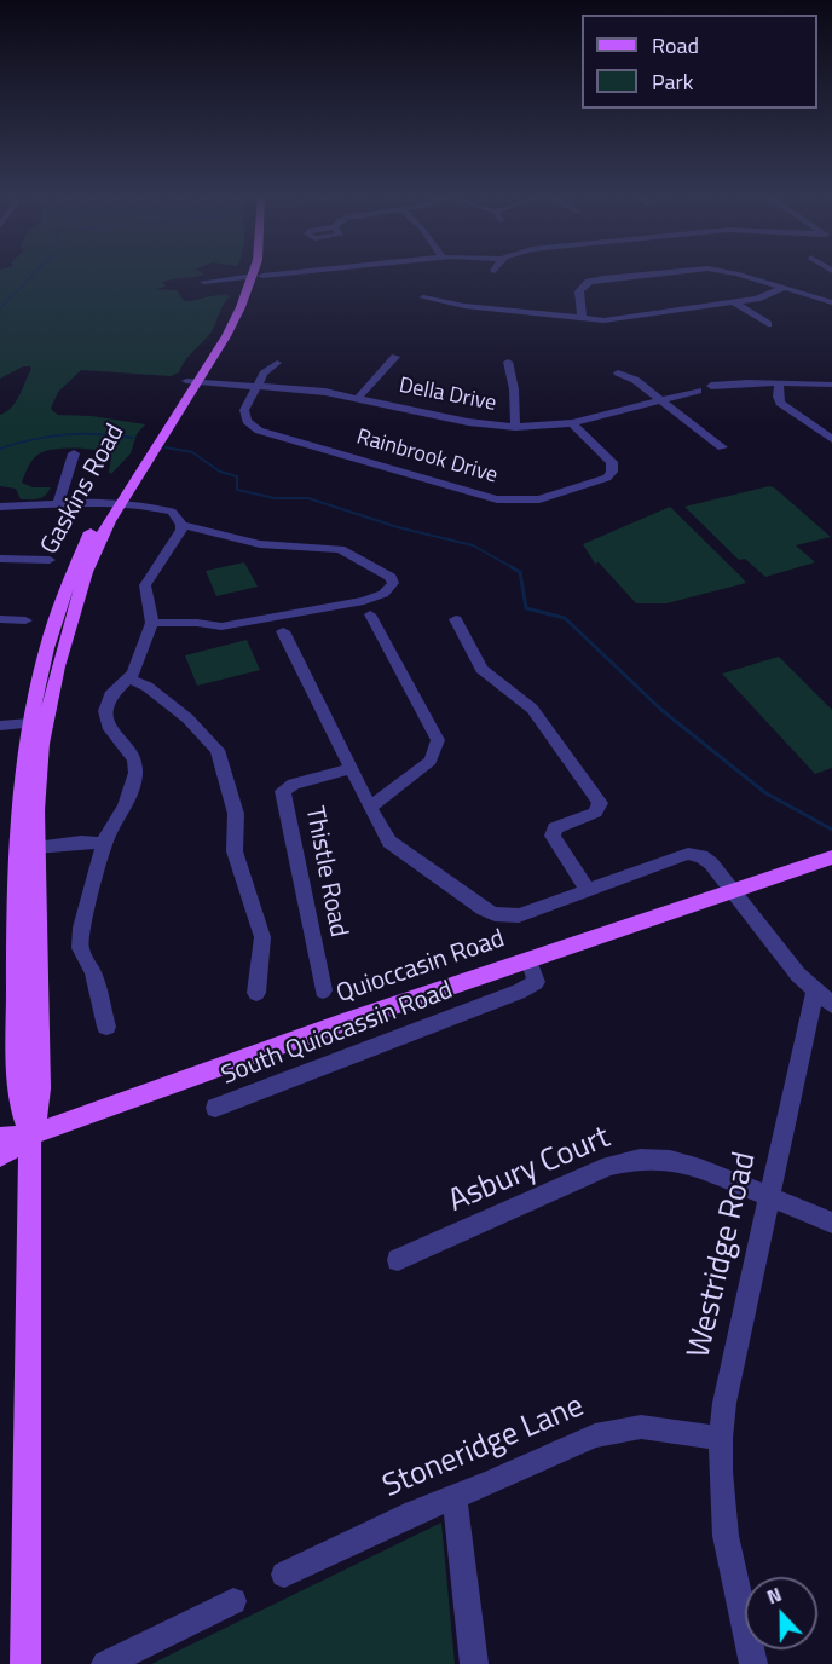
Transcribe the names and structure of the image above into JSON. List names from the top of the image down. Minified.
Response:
{"streets":{"main road":["Gaskins Road","Quioccasin Road"],"street":["Della Drive","Rainbrook Drive","Thistle Road","South Quiocassin Road","Asbury Court","Westridge Road","Stoneridge Lane"]},"crossings":[["Della Drive","Rainbrook Drive"],["Della Drive","Gaskins Road"],["Gaskins Road","Quioccasin Road"],["Thistle Road","Westridge Road"],["Quioccasin Road","South Quiocassin Road"],["Quioccasin Road","Westridge Road"],["Asbury Court","Westridge Road"],["Westridge Road","Stoneridge Lane"]],"legend":["Road","Park"],"north":"top"}
